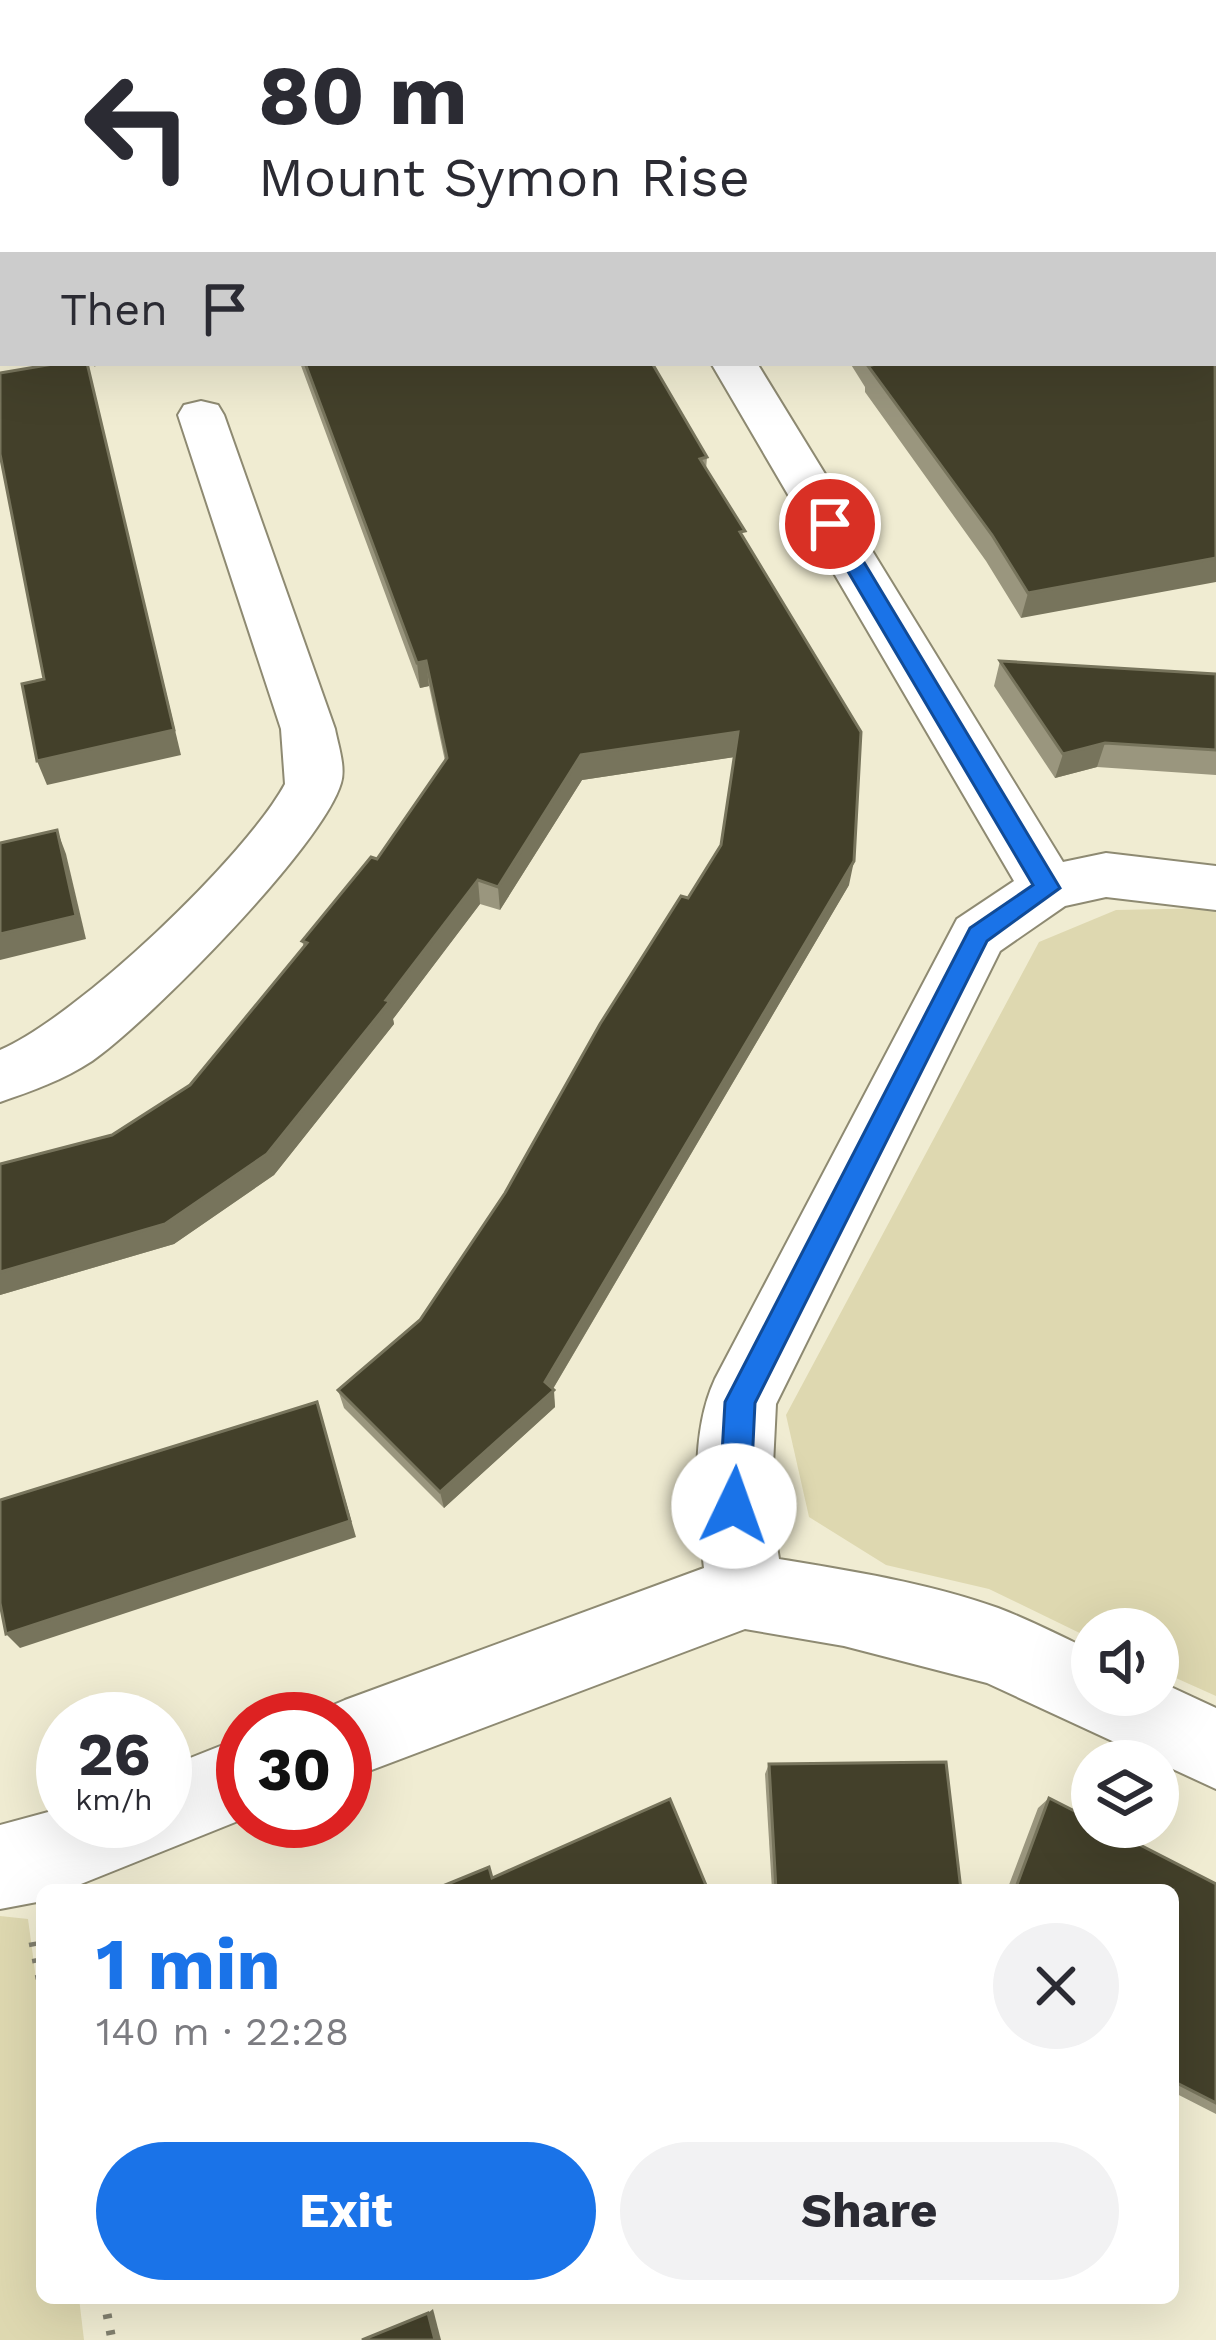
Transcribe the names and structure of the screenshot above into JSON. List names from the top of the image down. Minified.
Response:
{"page":{"turn":["80 m","Mount Symon Rise"],"then":"Then","speed":"26 km/h","limit":"30","heading":["1 min","140 m · 22:28"],"buttons":["Exit","Share"]}}
